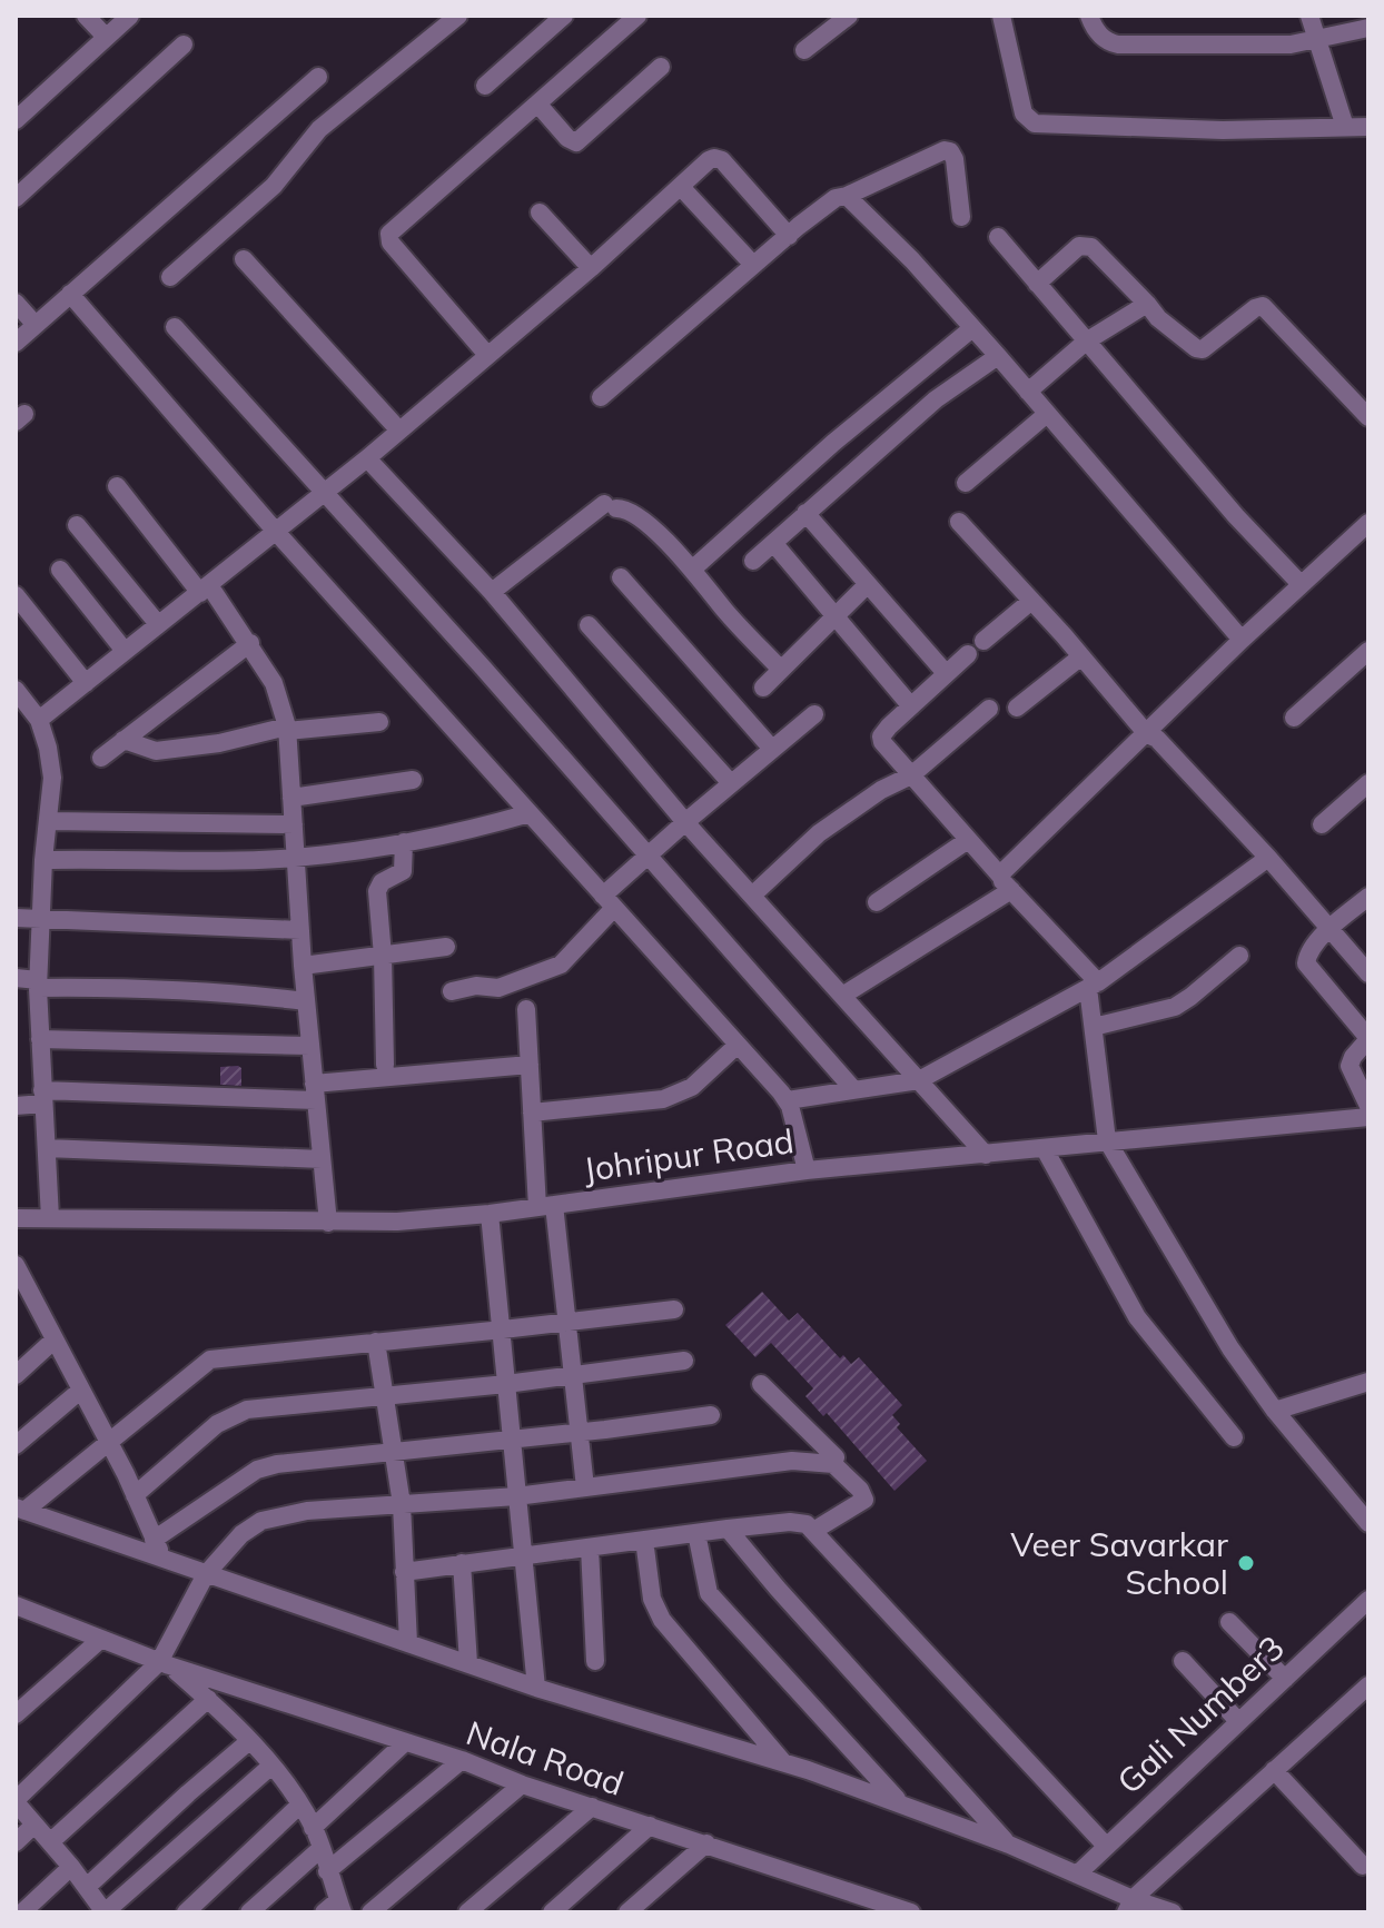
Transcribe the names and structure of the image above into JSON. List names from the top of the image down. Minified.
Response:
{"streets":{"street":["Johripur Road","Gali Number3","Nala Road"]},"places":["Veer Savarkar School"]}
